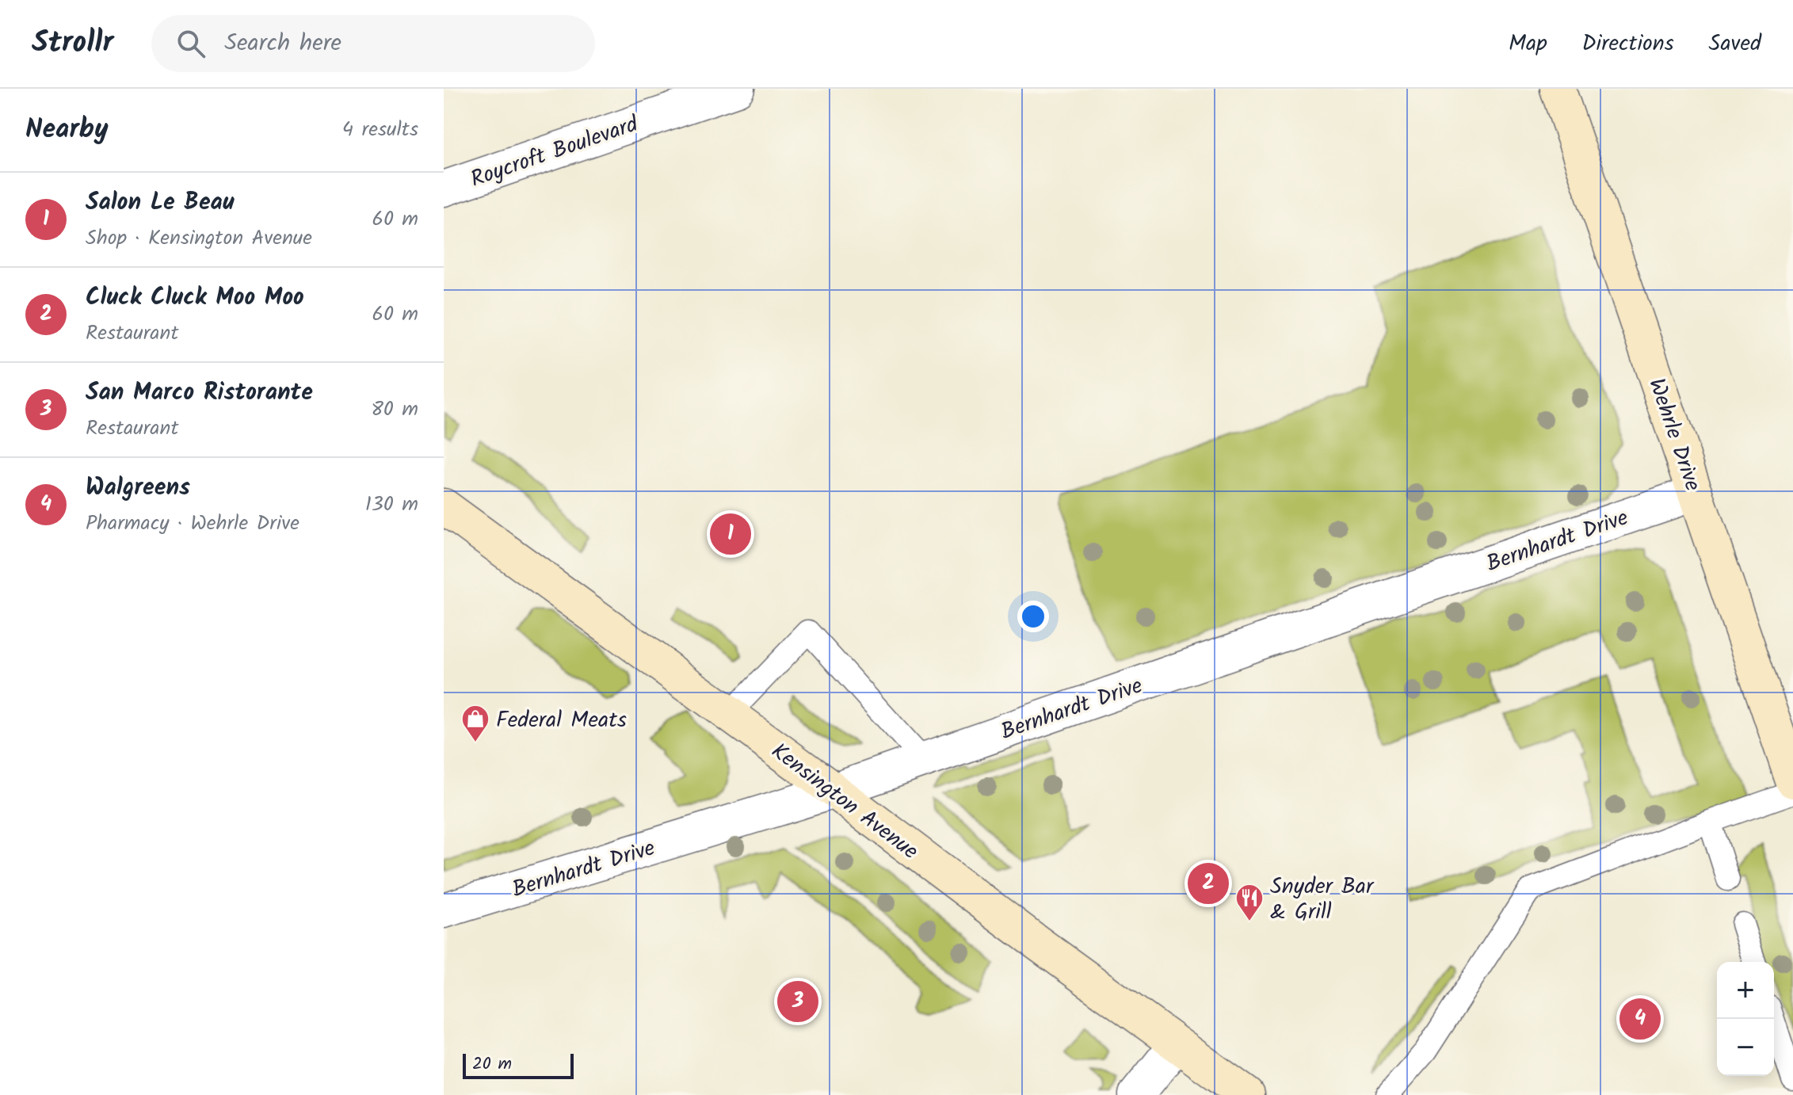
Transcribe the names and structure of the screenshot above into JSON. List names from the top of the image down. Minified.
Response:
{"streets":{"street":["Roycroft Boulevard","Wehrle Drive","Bernhardt Drive","Kensington Avenue"]},"crossings":[["Wehrle Drive","Bernhardt Drive"],["Bernhardt Drive","Kensington Avenue"]],"places":{"shop":["Federal Meats"],"restaurant":["Snyder Bar & Grill"]},"scale_bar":"20 m","page":{"header":"Strollr","search":"Search here","nav":["Map","Directions","Saved"],"heading":["Nearby","4 results"],"list":[{"mark":"1","name":"Salon Le Beau","note":"Shop · Kensington Avenue","value":"60 m"},{"mark":"2","name":"Cluck Cluck Moo Moo","note":"Restaurant","value":"60 m"},{"mark":"3","name":"San Marco Ristorante","note":"Restaurant","value":"80 m"},{"mark":"4","name":"Walgreens","note":"Pharmacy · Wehrle Drive","value":"130 m"}],"pins":["1","2","3","4"],"map_buttons":["+","−"],"scale":"20 m"}}
